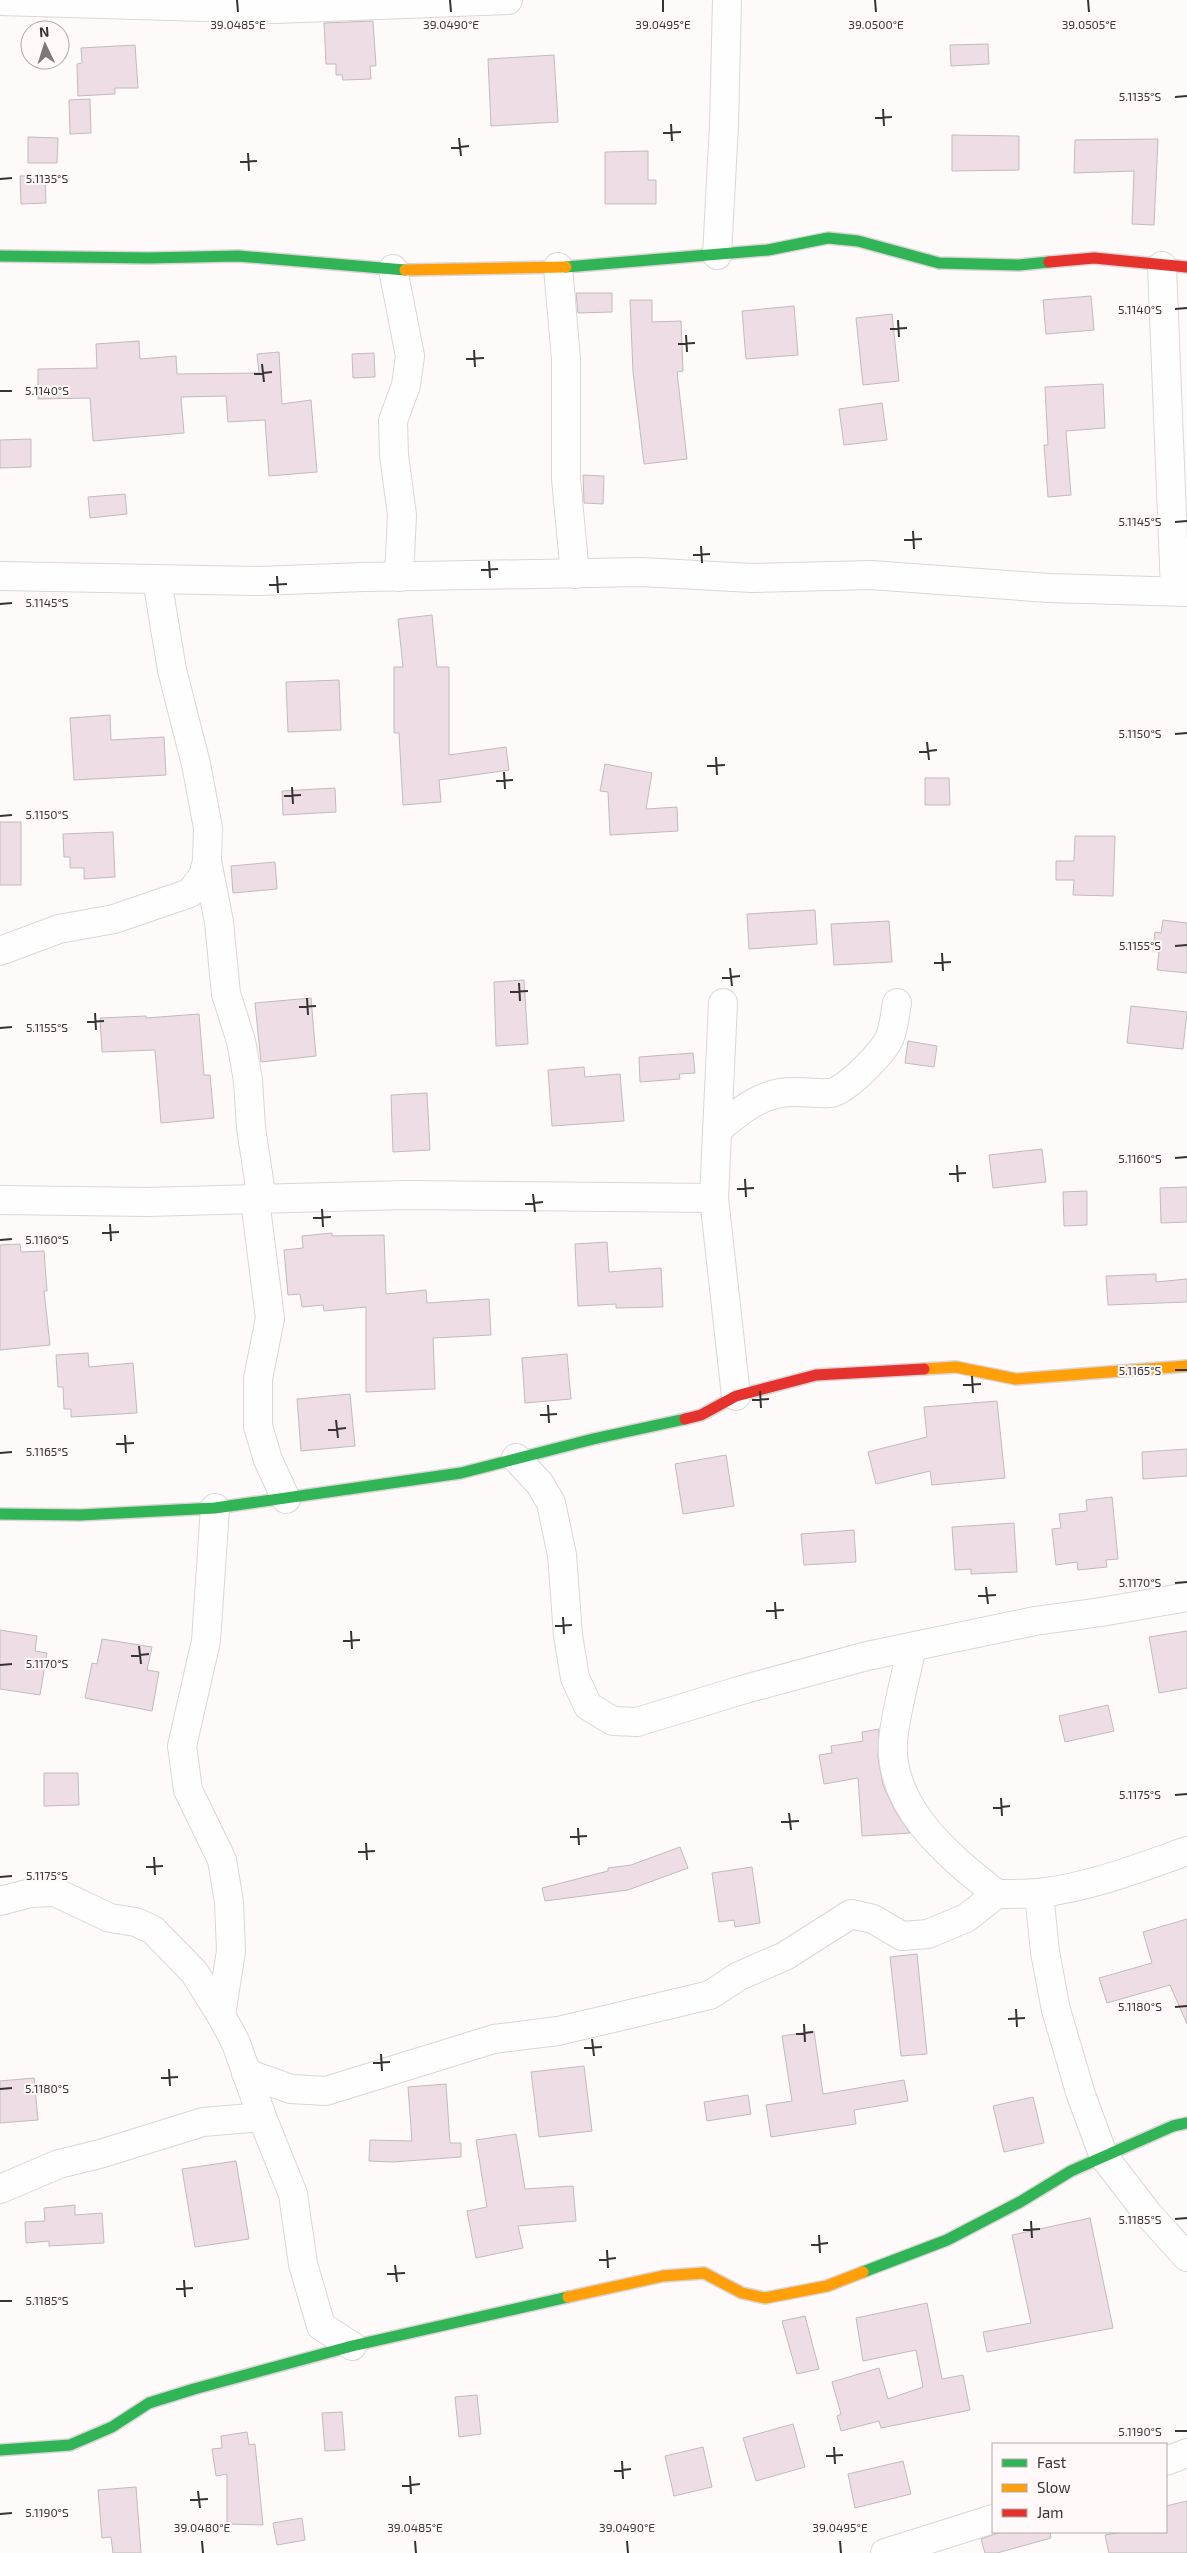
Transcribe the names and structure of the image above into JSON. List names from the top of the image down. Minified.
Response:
{"legend":["Fast","Slow","Jam"],"north":"top","coordinates":["39.0485°E","39.0490°E","39.0495°E","39.0500°E","39.0505°E","5.1135°S","5.1140°S","5.1145°S","5.1150°S","5.1155°S","5.1160°S","5.1165°S","5.1170°S","5.1175°S","5.1180°S","5.1185°S","5.1190°S","39.0480°E"]}
